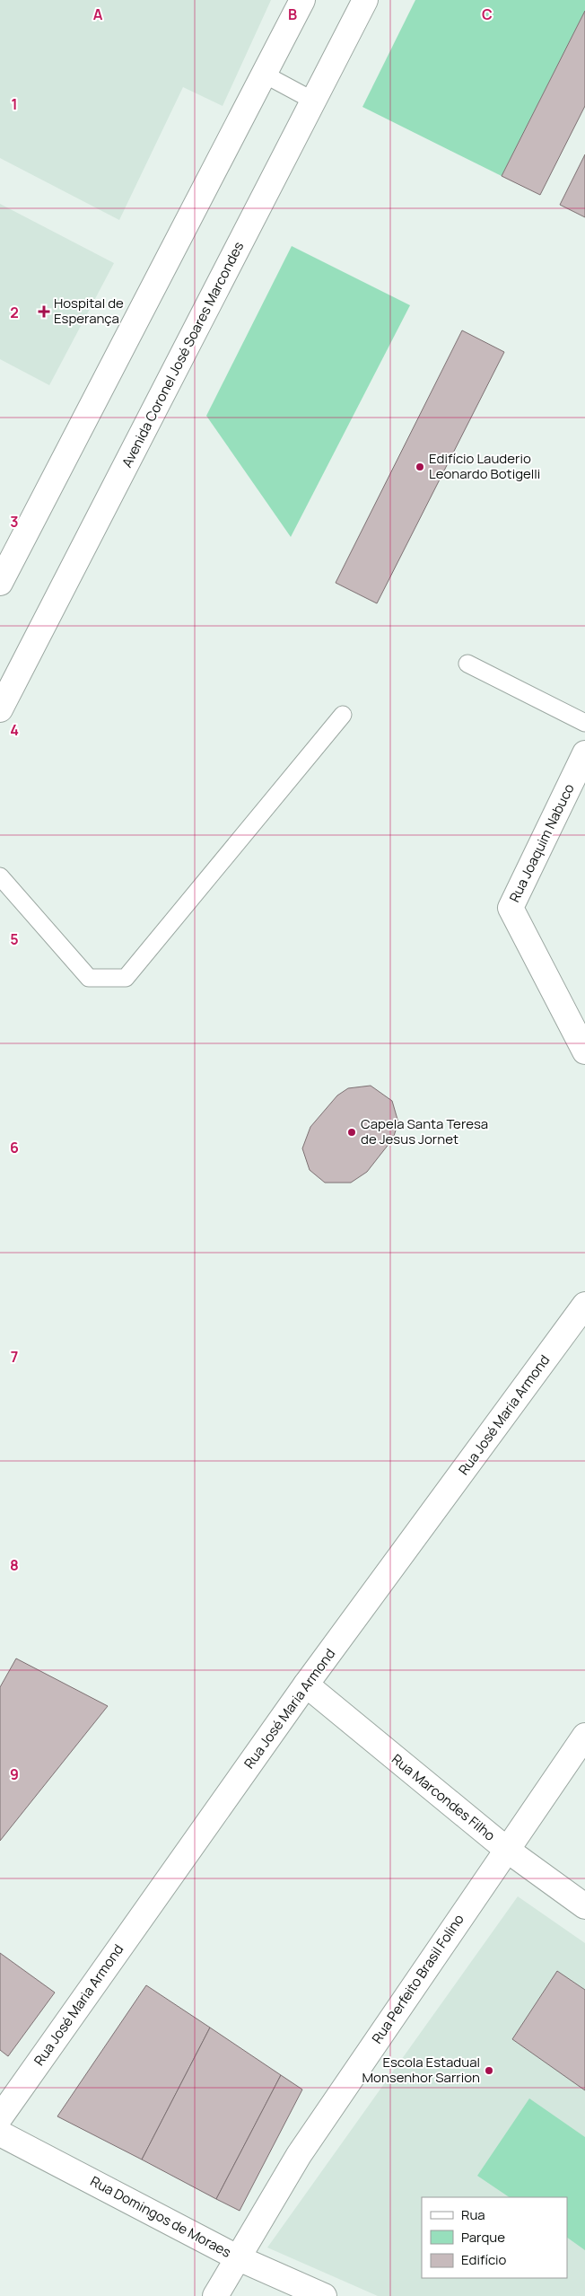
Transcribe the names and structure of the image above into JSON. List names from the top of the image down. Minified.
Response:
{"streets":{"street":["Avenida Coronel José Soares Marcondes","Rua Joaquim Nabuco","Rua José Maria Armond","Rua Marcondes Filho","Rua Perfeito Brasil Folino","Rua Domingos de Moraes"]},"crossings":[["Rua José Maria Armond","Rua Marcondes Filho"],["Rua Marcondes Filho","Rua Perfeito Brasil Folino"],["Rua Perfeito Brasil Folino","Rua Domingos de Moraes"]],"places":{"health":["Hospital de Esperança"],"other":["Edifício Lauderio Leonardo Botigelli","Capela Santa Teresa de Jesus Jornet","Escola Estadual Monsenhor Sarrion"]},"legend":["Rua","Parque","Edifício"],"grid":{"columns":["A","B","C"],"rows":["1","2","3","4","5","6","7","8","9"]}}
